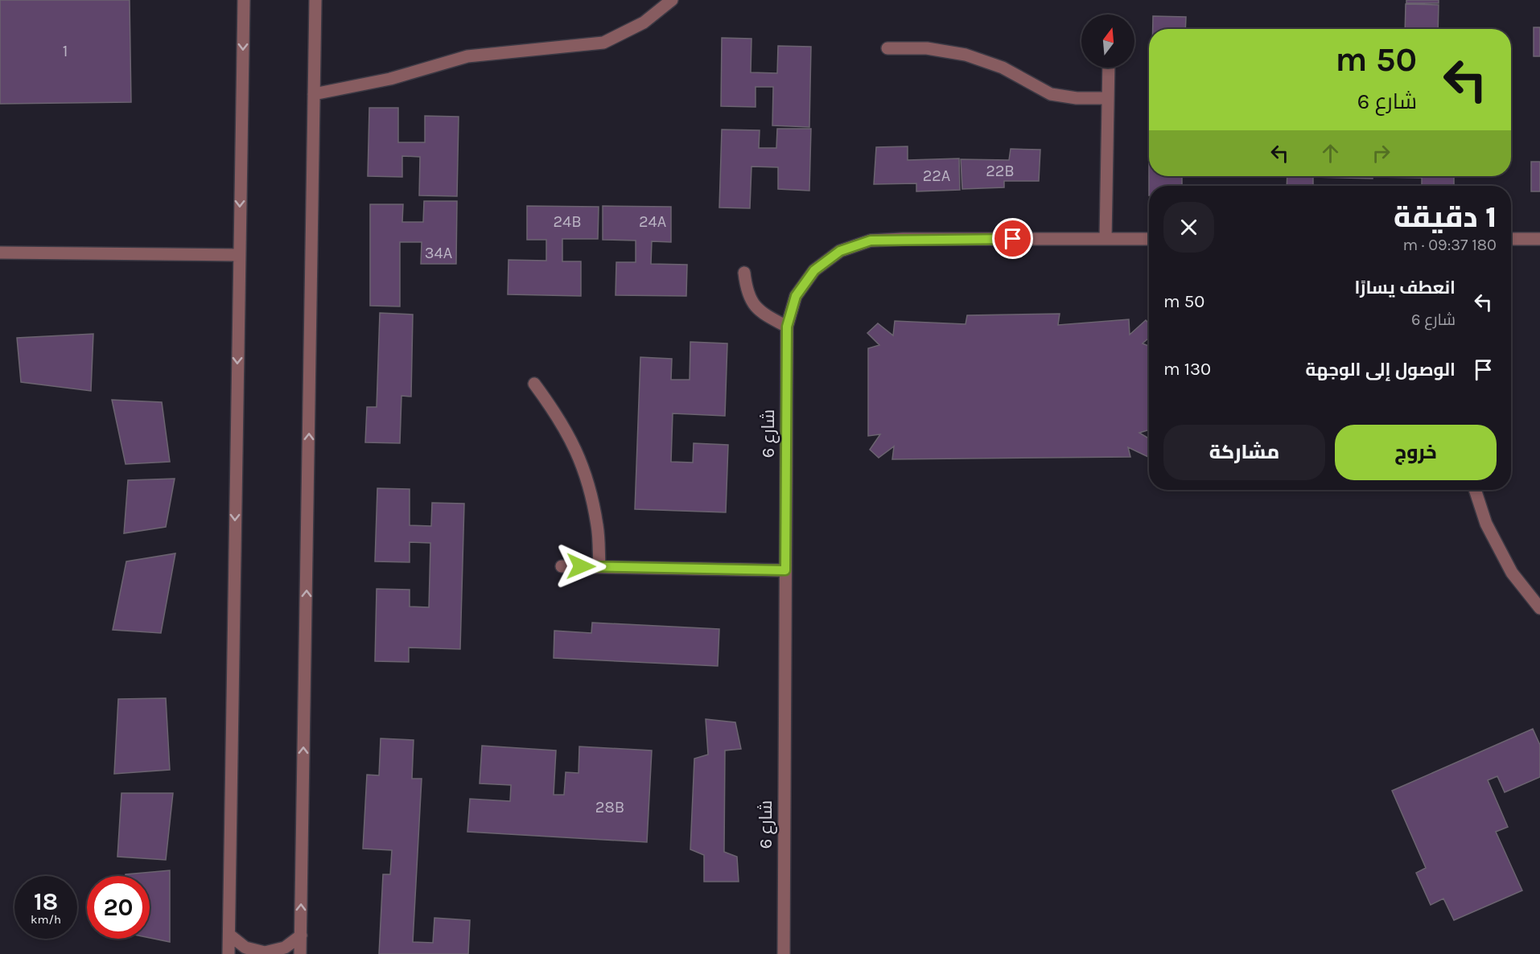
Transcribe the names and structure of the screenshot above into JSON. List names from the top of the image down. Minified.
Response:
{"streets":{"street":["شارع 6"]},"house_numbers":["1","22B","22A","24B","24A","34A","28B"],"north":"top","page":{"turn":["50 m","شارع 6"],"heading":["1 دقيقة","180 m · 09:37"],"list":[{"name":"انعطف يسارًا","note":"شارع 6","value":"50 m"},{"name":"الوصول إلى الوجهة","value":"130 m"}],"buttons":["خروج","مشاركة"],"speed":"18 km/h","limit":"20"}}
